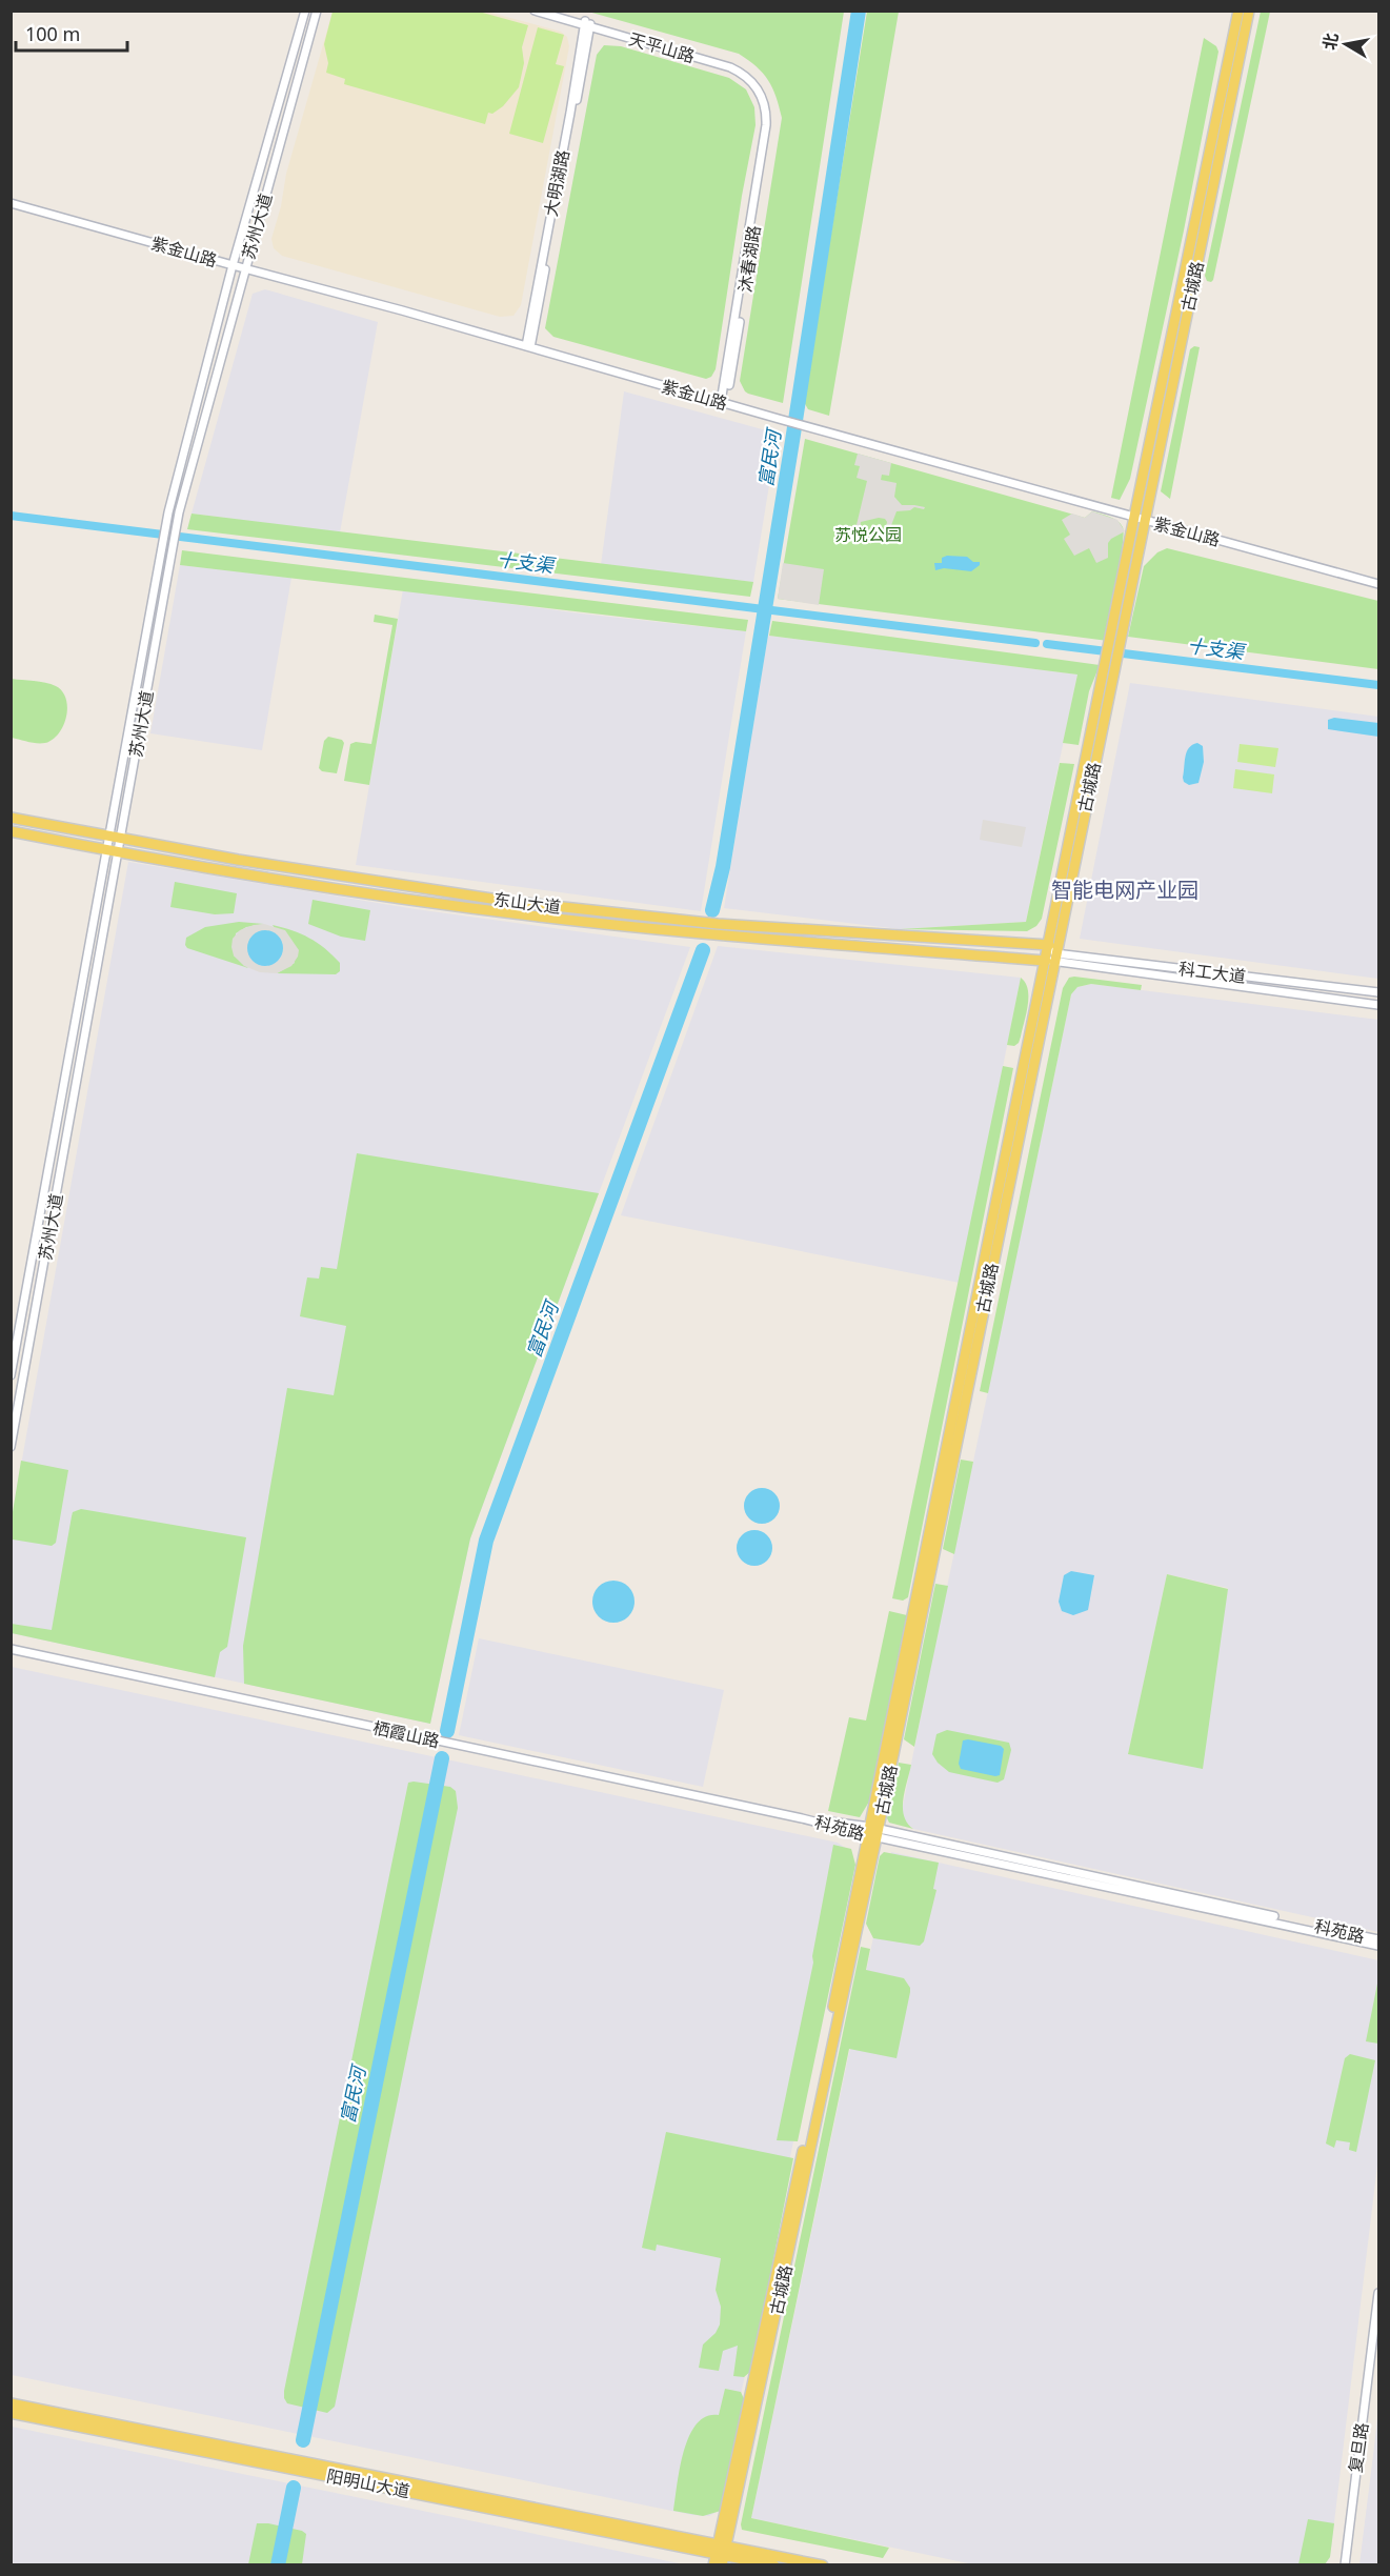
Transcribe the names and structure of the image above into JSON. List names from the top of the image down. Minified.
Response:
{"streets":{"main road":["古城路","东山大道","阳明山大道"],"street":["天平山路","大明湖路","苏州大道","紫金山路","沐春湖路","科工大道","栖霞山路","科苑路","复旦路"]},"crossings":[["天平山路","大明湖路"],["天平山路","沐春湖路"],["大明湖路","紫金山路"],["苏州大道","紫金山路"],["苏州大道","东山大道"],["紫金山路","沐春湖路"],["紫金山路","古城路"],["古城路","东山大道"],["古城路","科工大道"],["古城路","科苑路"],["古城路","阳明山大道"],["东山大道","科工大道"],["栖霞山路","科苑路"]],"districts":["智能电网产业园"],"water":["富民河","十支渠"],"parks":["苏悦公园"],"scale_bar":"100 m","north":"left"}
